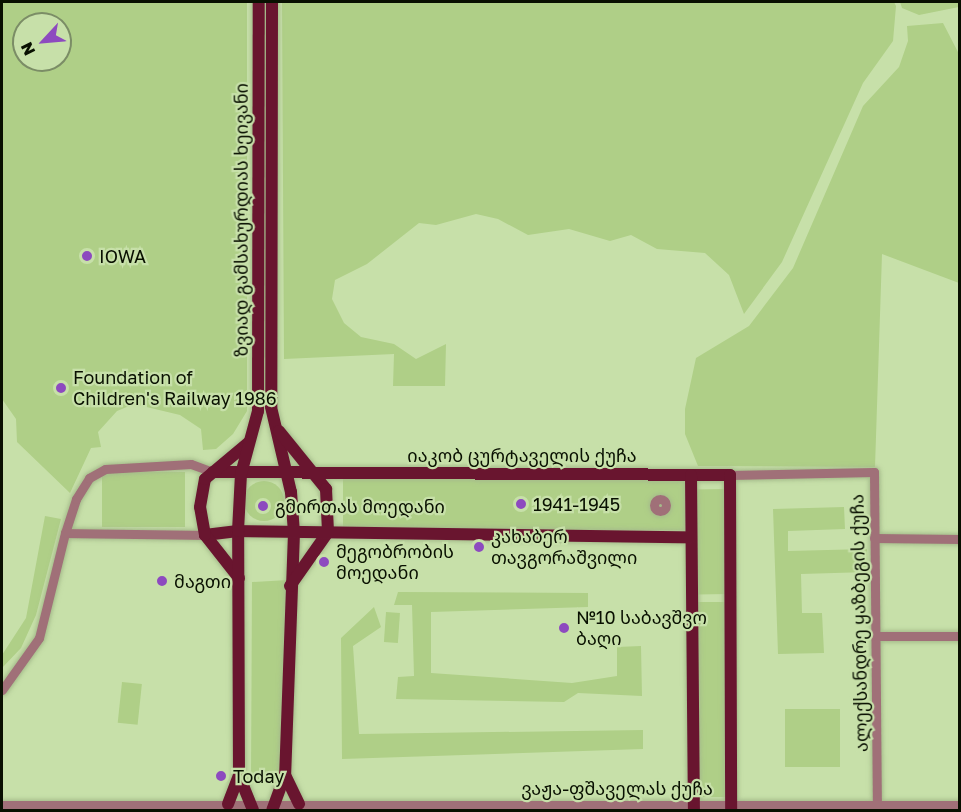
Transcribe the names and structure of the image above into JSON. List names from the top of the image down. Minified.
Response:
{"streets":{"main road":["ზვიად გამსახურდიას ხეივანი","იაკობ ცურტაველის ქუჩა"],"street":["ალექსანდრე ყაზბეგის ქუჩა","ვაჟა-ფშაველას ქუჩა"]},"crossings":[["იაკობ ცურტაველის ქუჩა","ალექსანდრე ყაზბეგის ქუჩა"],["ალექსანდრე ყაზბეგის ქუჩა","ვაჟა-ფშაველას ქუჩა"]],"places":["IOWA","Foundation of Children's Railway 1986","1941-1945","გმირთას მოედანი","კახაბერ თავგორაშვილი","მეგობრობის მოედანი","მაგთი","№10 საბავშვო ბაღი","Today"],"north":"bottom left"}
